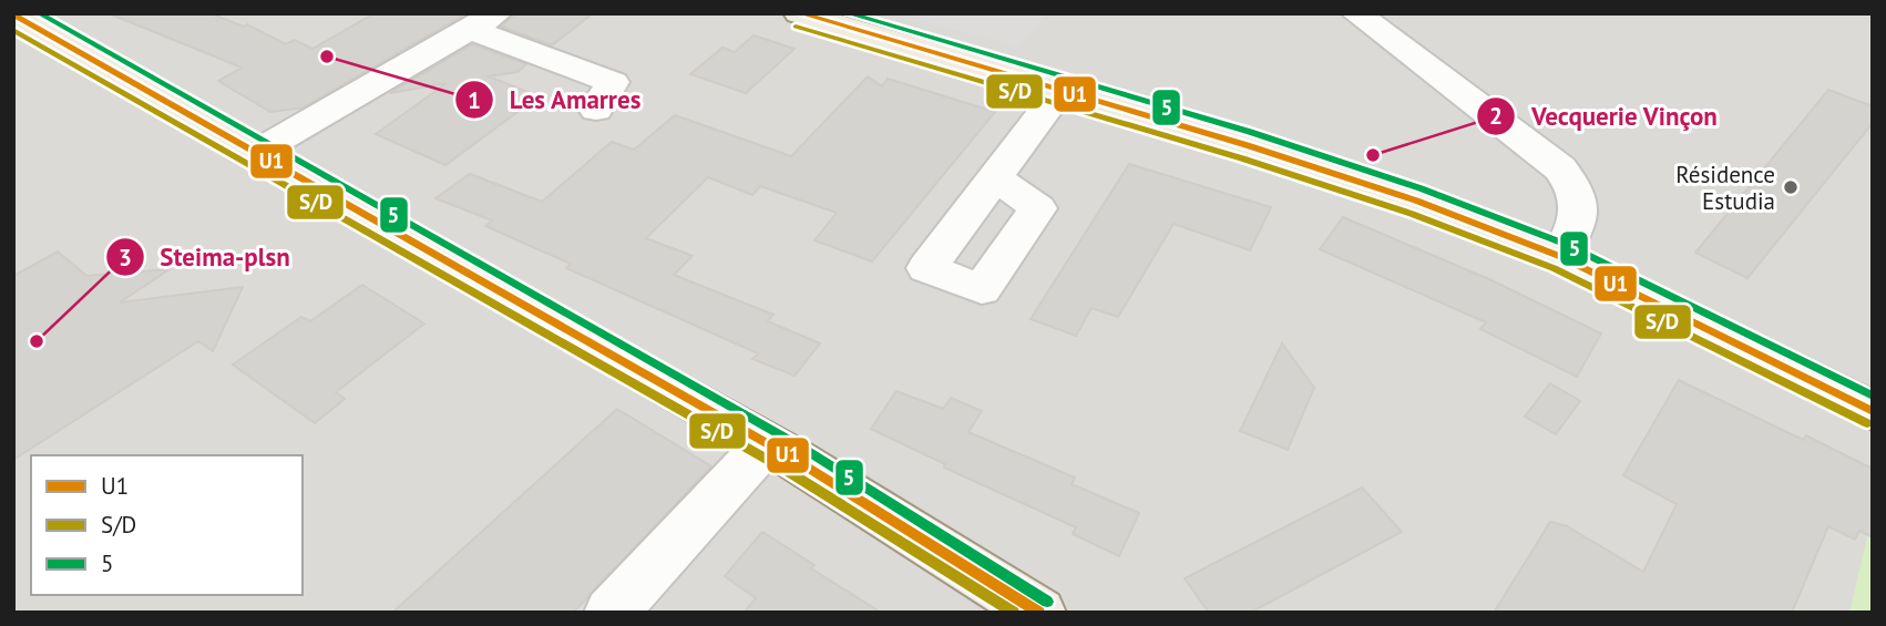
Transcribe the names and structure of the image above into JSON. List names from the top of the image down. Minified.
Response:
{"places":["Les Amarres","Vecquerie Vinçon","Résidence Estudia","Steima-plsn"],"lines":["transit line U1","transit line 5","transit line S/D"],"legend":["U1","S/D","5"]}
